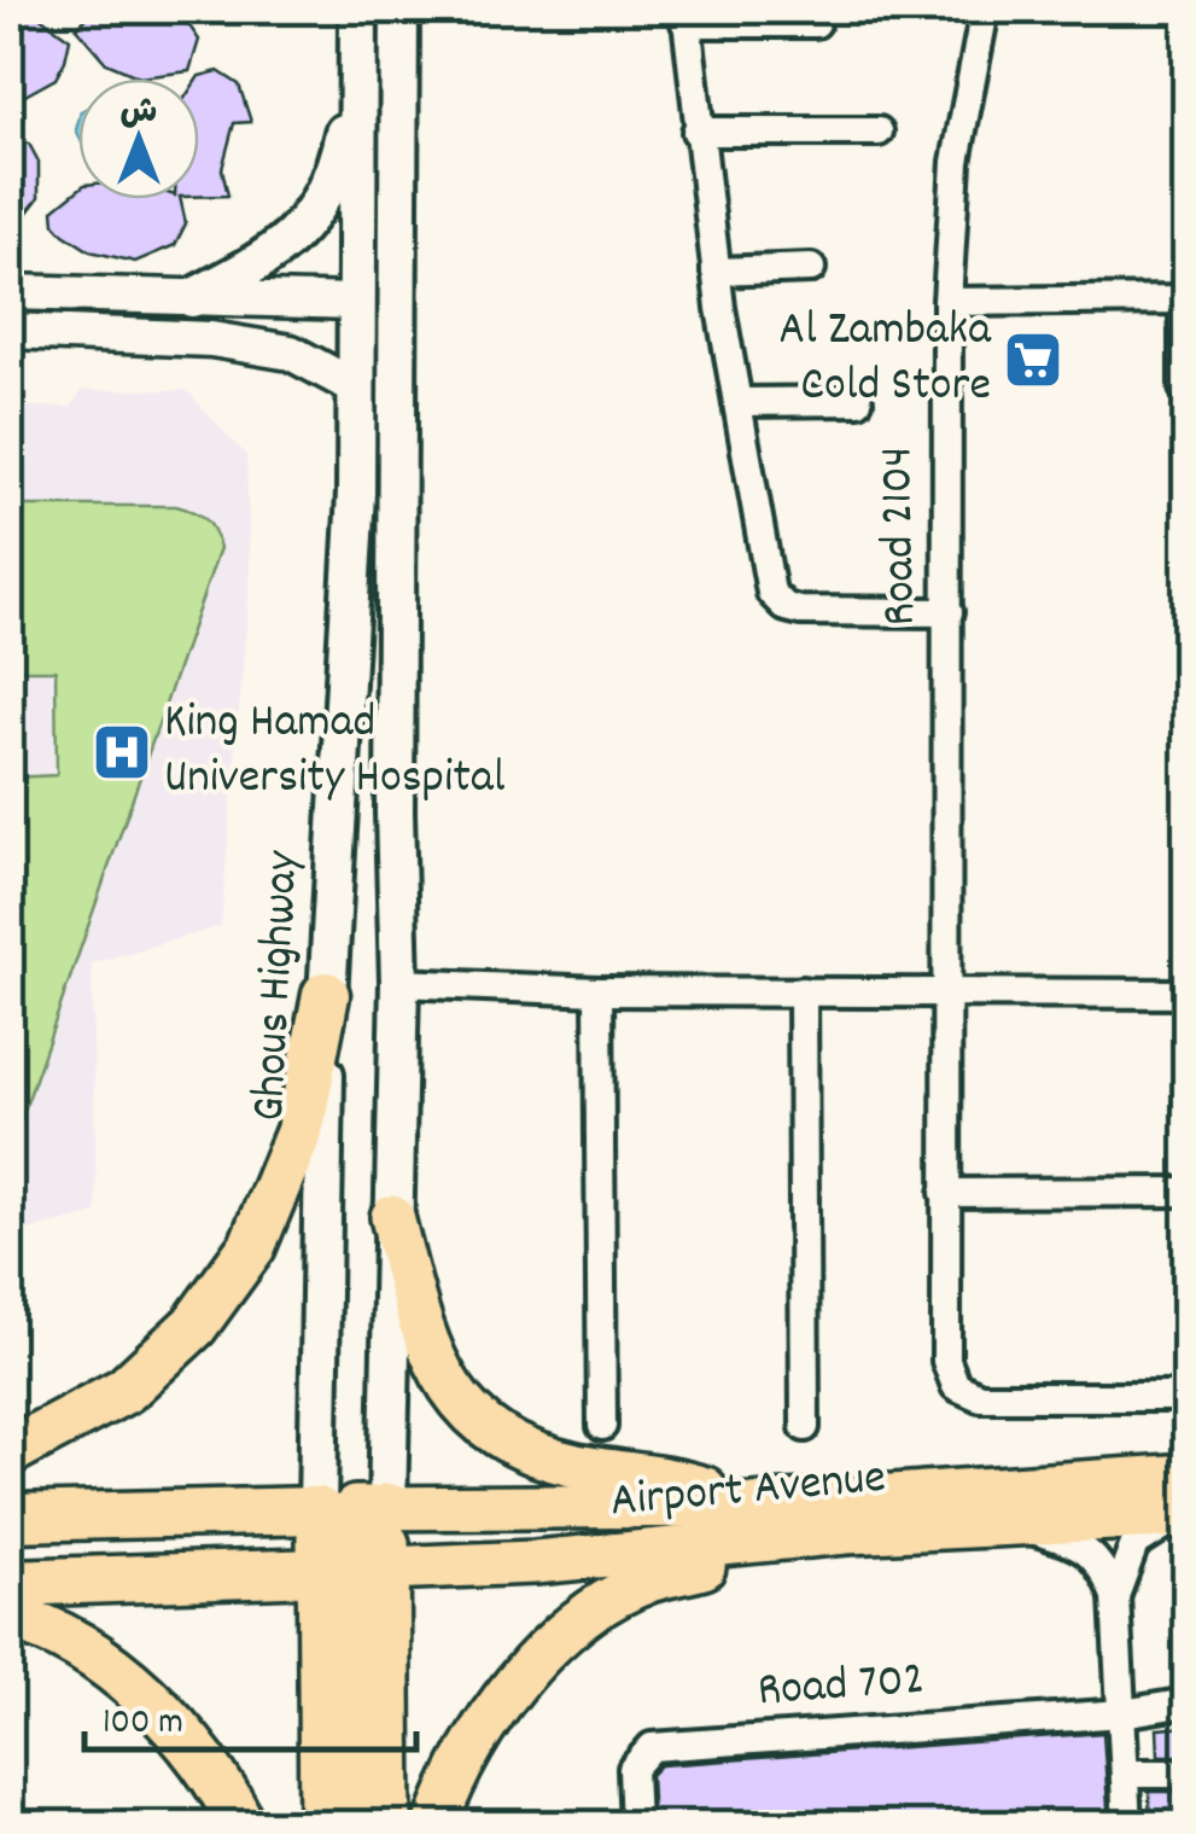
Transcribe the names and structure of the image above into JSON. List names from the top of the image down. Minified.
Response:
{"streets":{"main road":["Ghous Highway","Airport Avenue"],"street":["Road 2104","Road 702"]},"crossings":[["Ghous Highway","Airport Avenue"]],"places":{"supermarket":["Al Zambaka Cold Store"],"hospital":["King Hamad University Hospital"]},"scale_bar":"100 m","north":"top"}
